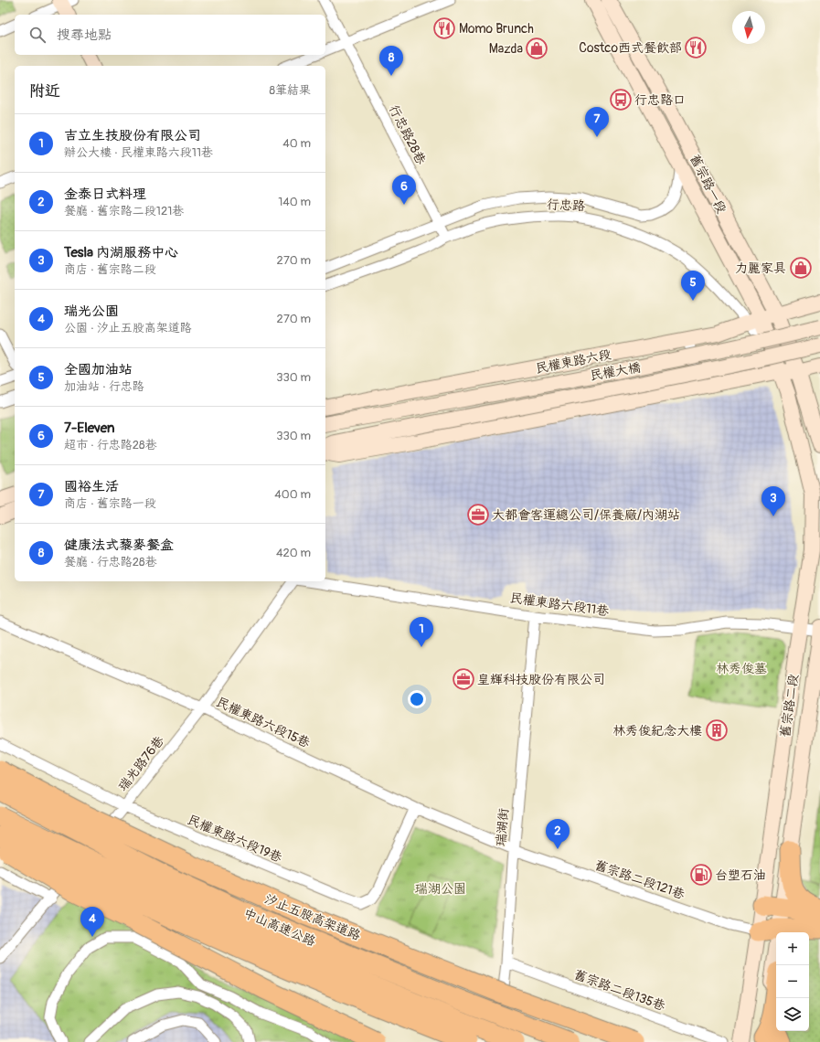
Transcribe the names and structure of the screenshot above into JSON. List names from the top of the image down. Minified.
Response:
{"streets":{"highway":["汐止五股高架道路","中山高速公路"],"main road":["舊宗路一段","民權東路六段","民權大橋","舊宗路二段"],"street":["行忠路28巷","行忠路","民權東路六段11巷","民權東路六段15巷","瑞光路76巷","瑞湖街","民權東路六段19巷","舊宗路二段121巷","舊宗路二段135巷"]},"crossings":[["行忠路28巷","行忠路"],["舊宗路一段","行忠路"],["舊宗路一段","民權東路六段"],["舊宗路一段","舊宗路二段"],["行忠路","民權東路六段"],["民權東路六段11巷","舊宗路二段"],["民權東路六段11巷","瑞湖街"],["舊宗路二段","舊宗路二段121巷"],["民權東路六段15巷","瑞光路76巷"],["民權東路六段15巷","瑞湖街"],["民權東路六段15巷","民權東路六段19巷"],["民權東路六段15巷","舊宗路二段121巷"],["瑞光路76巷","民權東路六段19巷"],["瑞湖街","舊宗路二段121巷"],["瑞湖街","舊宗路二段135巷"]],"parks":["林秀俊墓","瑞湖公園"],"places":{"restaurant":["Momo Brunch","Costco西式餐飲部"],"shop":["Mazda","力麗家具"],"bus stop":["行忠路口"],"office":["大都會客運總公司/保養廠/內湖站","皇輝科技股份有限公司"],"building":["林秀俊紀念大樓"],"fuel station":["台塑石油"]},"north":"bottom","page":{"search":"搜尋地點","pins":["8","7","6","5","3","1","2","4"],"heading":["附近","8筆結果"],"list":[{"mark":"1","name":"吉立生技股份有限公司","note":"辦公大樓 · 民權東路六段11巷","value":"40 m"},{"mark":"2","name":"金泰日式料理","note":"餐廳 · 舊宗路二段121巷","value":"140 m"},{"mark":"3","name":"Tesla 內湖服務中心","note":"商店 · 舊宗路二段","value":"270 m"},{"mark":"4","name":"瑞光公園","note":"公園 · 汐止五股高架道路","value":"270 m"},{"mark":"5","name":"全國加油站","note":"加油站 · 行忠路","value":"330 m"},{"mark":"6","name":"7-Eleven","note":"超市 · 行忠路28巷","value":"330 m"},{"mark":"7","name":"國裕生活","note":"商店 · 舊宗路一段","value":"400 m"},{"mark":"8","name":"健康法式藜麥餐盒","note":"餐廳 · 行忠路28巷","value":"420 m"}],"map_buttons":["+","−"]}}
